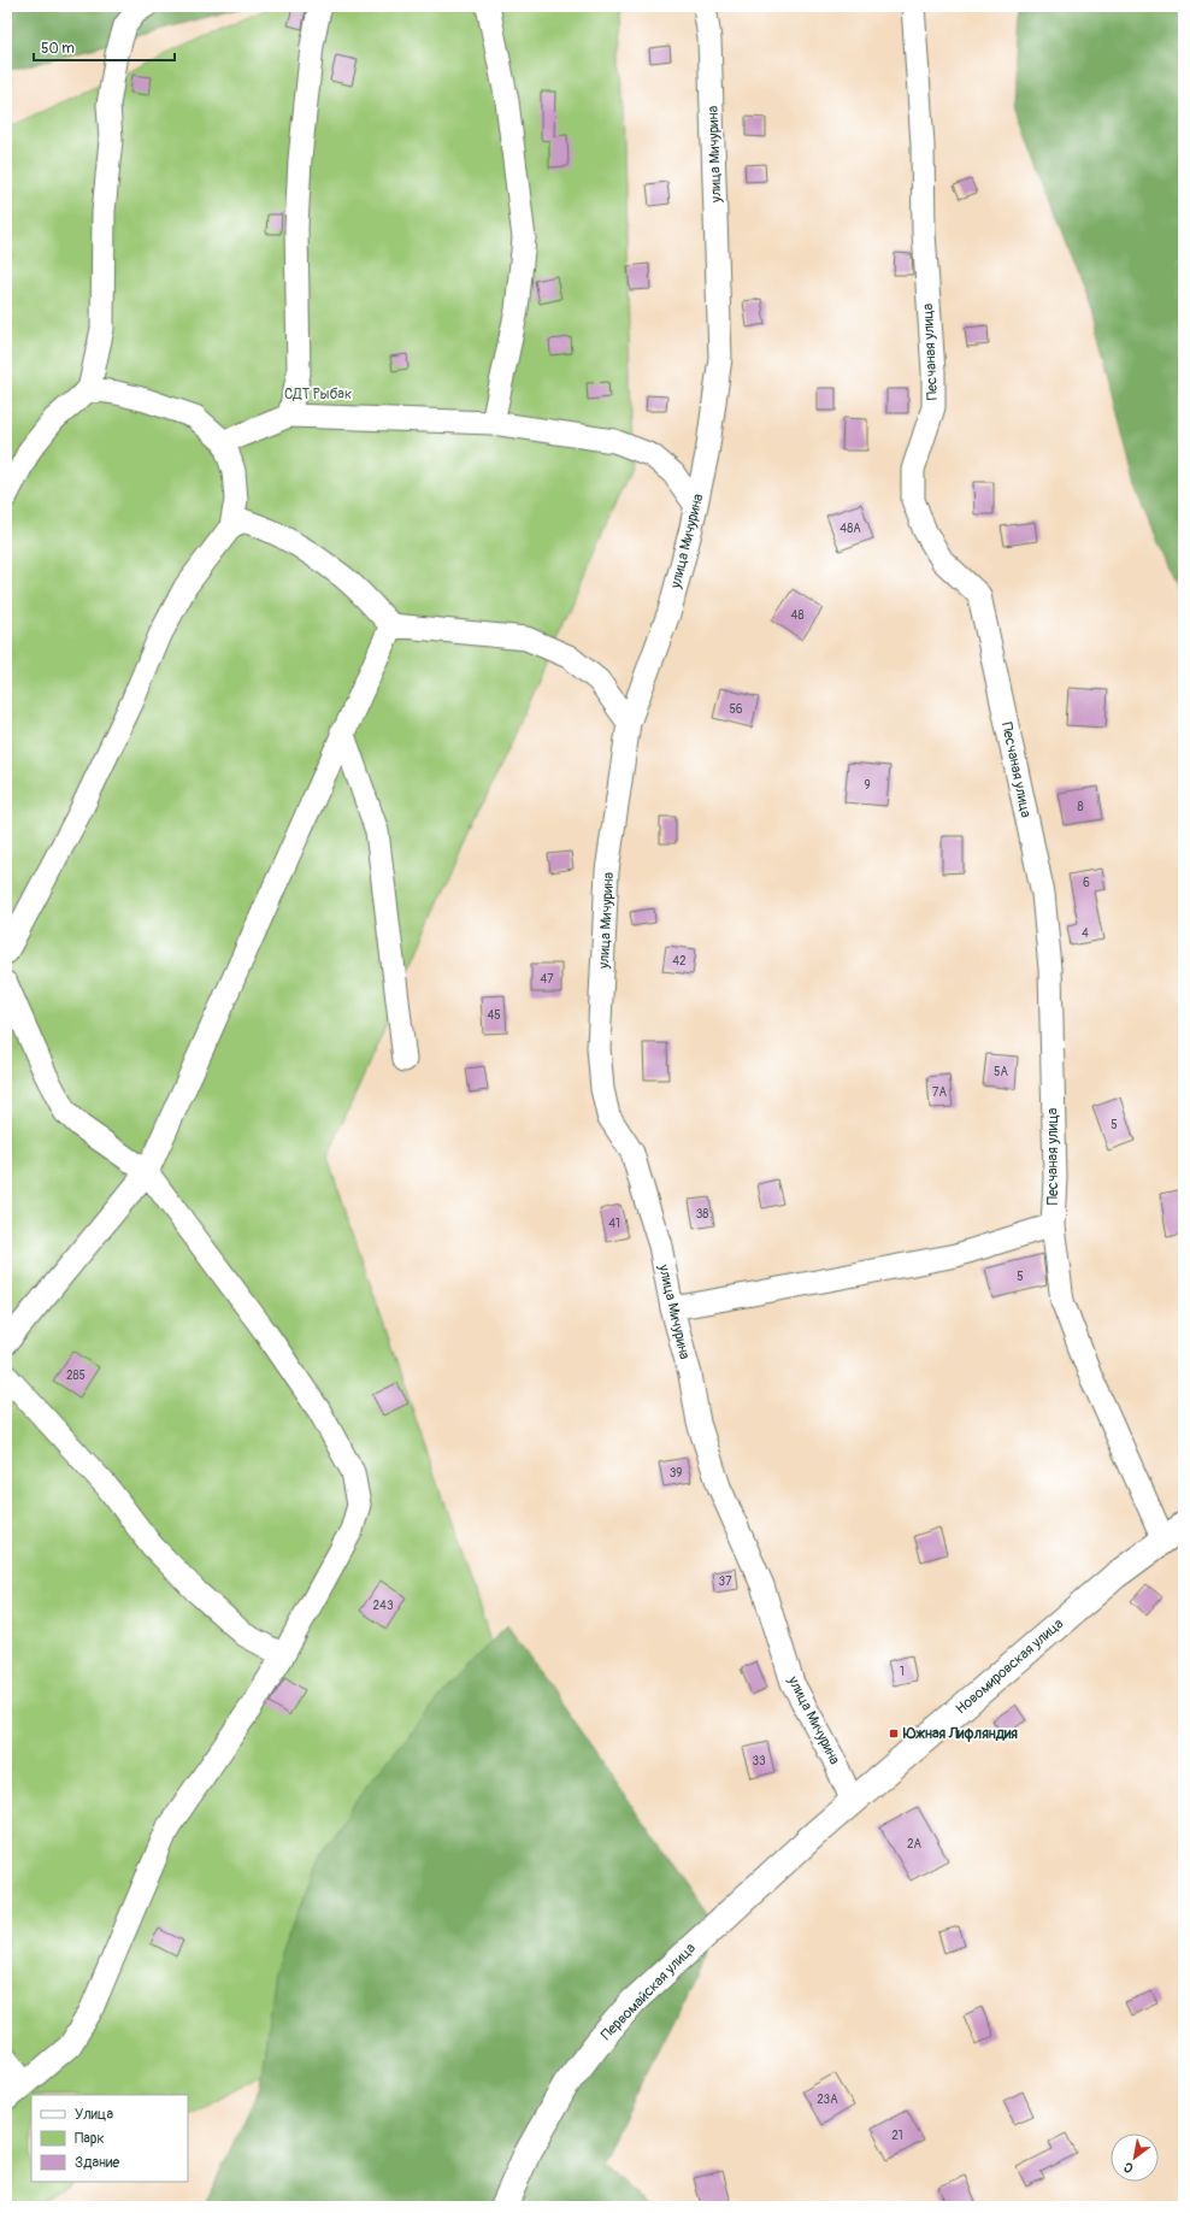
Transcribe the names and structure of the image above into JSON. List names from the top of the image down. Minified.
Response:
{"streets":{"main road":["Новомировская улица","Первомайская улица"],"street":["улица Мичурина","Песчаная улица"]},"crossings":[["улица Мичурина","Новомировская улица"],["Песчаная улица","Новомировская улица"],["Новомировская улица","Первомайская улица"]],"parks":["СДТ Рыбак"],"places":{"transit":["Южная Лифляндия"]},"house_numbers":["48А","48","56","9","8","6","4","42","47","45","5А","7А","5","38","41","5","285","39","37","243","1","33","2А","23А","21"],"legend":["Улица","Парк","Здание"],"scale_bar":"50 m","north":"bottom left"}
